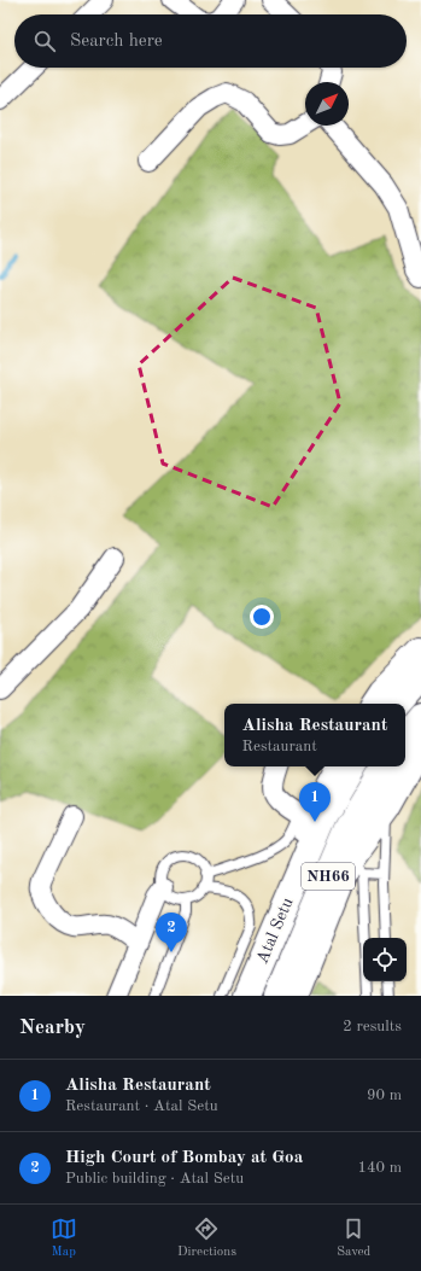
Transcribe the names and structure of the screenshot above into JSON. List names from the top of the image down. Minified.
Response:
{"streets":{"main road":["NH66","Atal Setu"]},"north":"top right","page":{"search":"Search here","popup":["Alisha Restaurant","Restaurant"],"pins":["1","2"],"heading":["Nearby","2 results"],"list":[{"mark":"1","name":"Alisha Restaurant","note":"Restaurant · Atal Setu","value":"90 m"},{"mark":"2","name":"High Court of Bombay at Goa","note":"Public building · Atal Setu","value":"140 m"}],"nav":["Map","Directions","Saved"]}}
